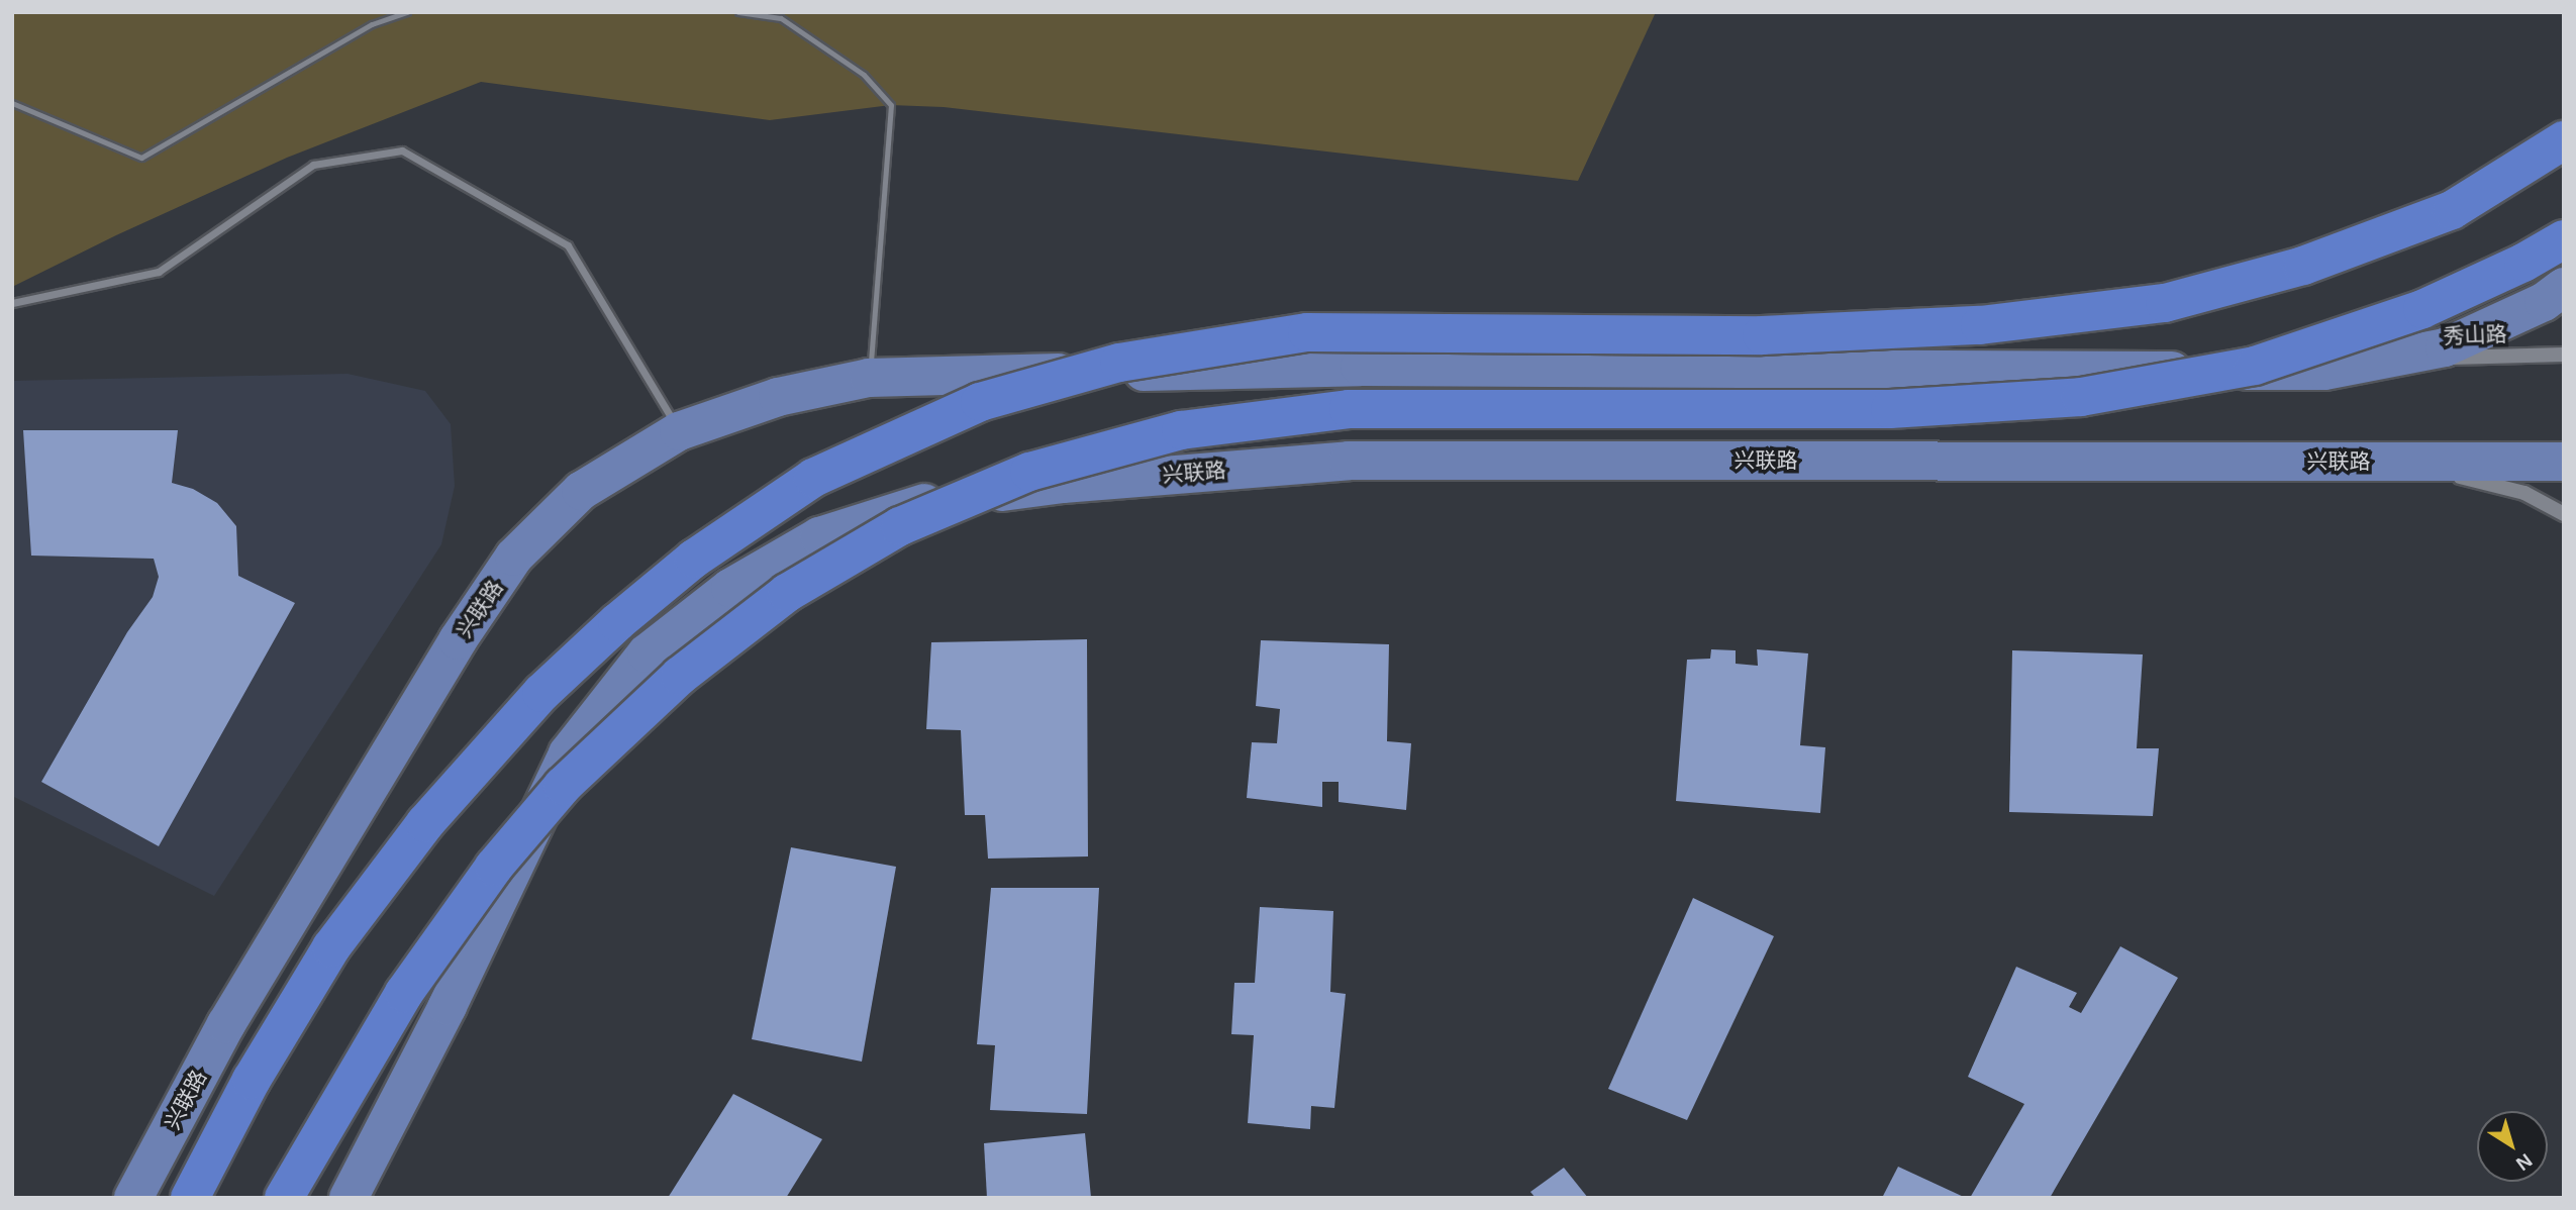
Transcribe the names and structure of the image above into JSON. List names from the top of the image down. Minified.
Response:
{"streets":{"highway":["兴联路"],"main road":["秀山路"]},"crossings":[["秀山路","兴联路"]],"north":"bottom right"}
